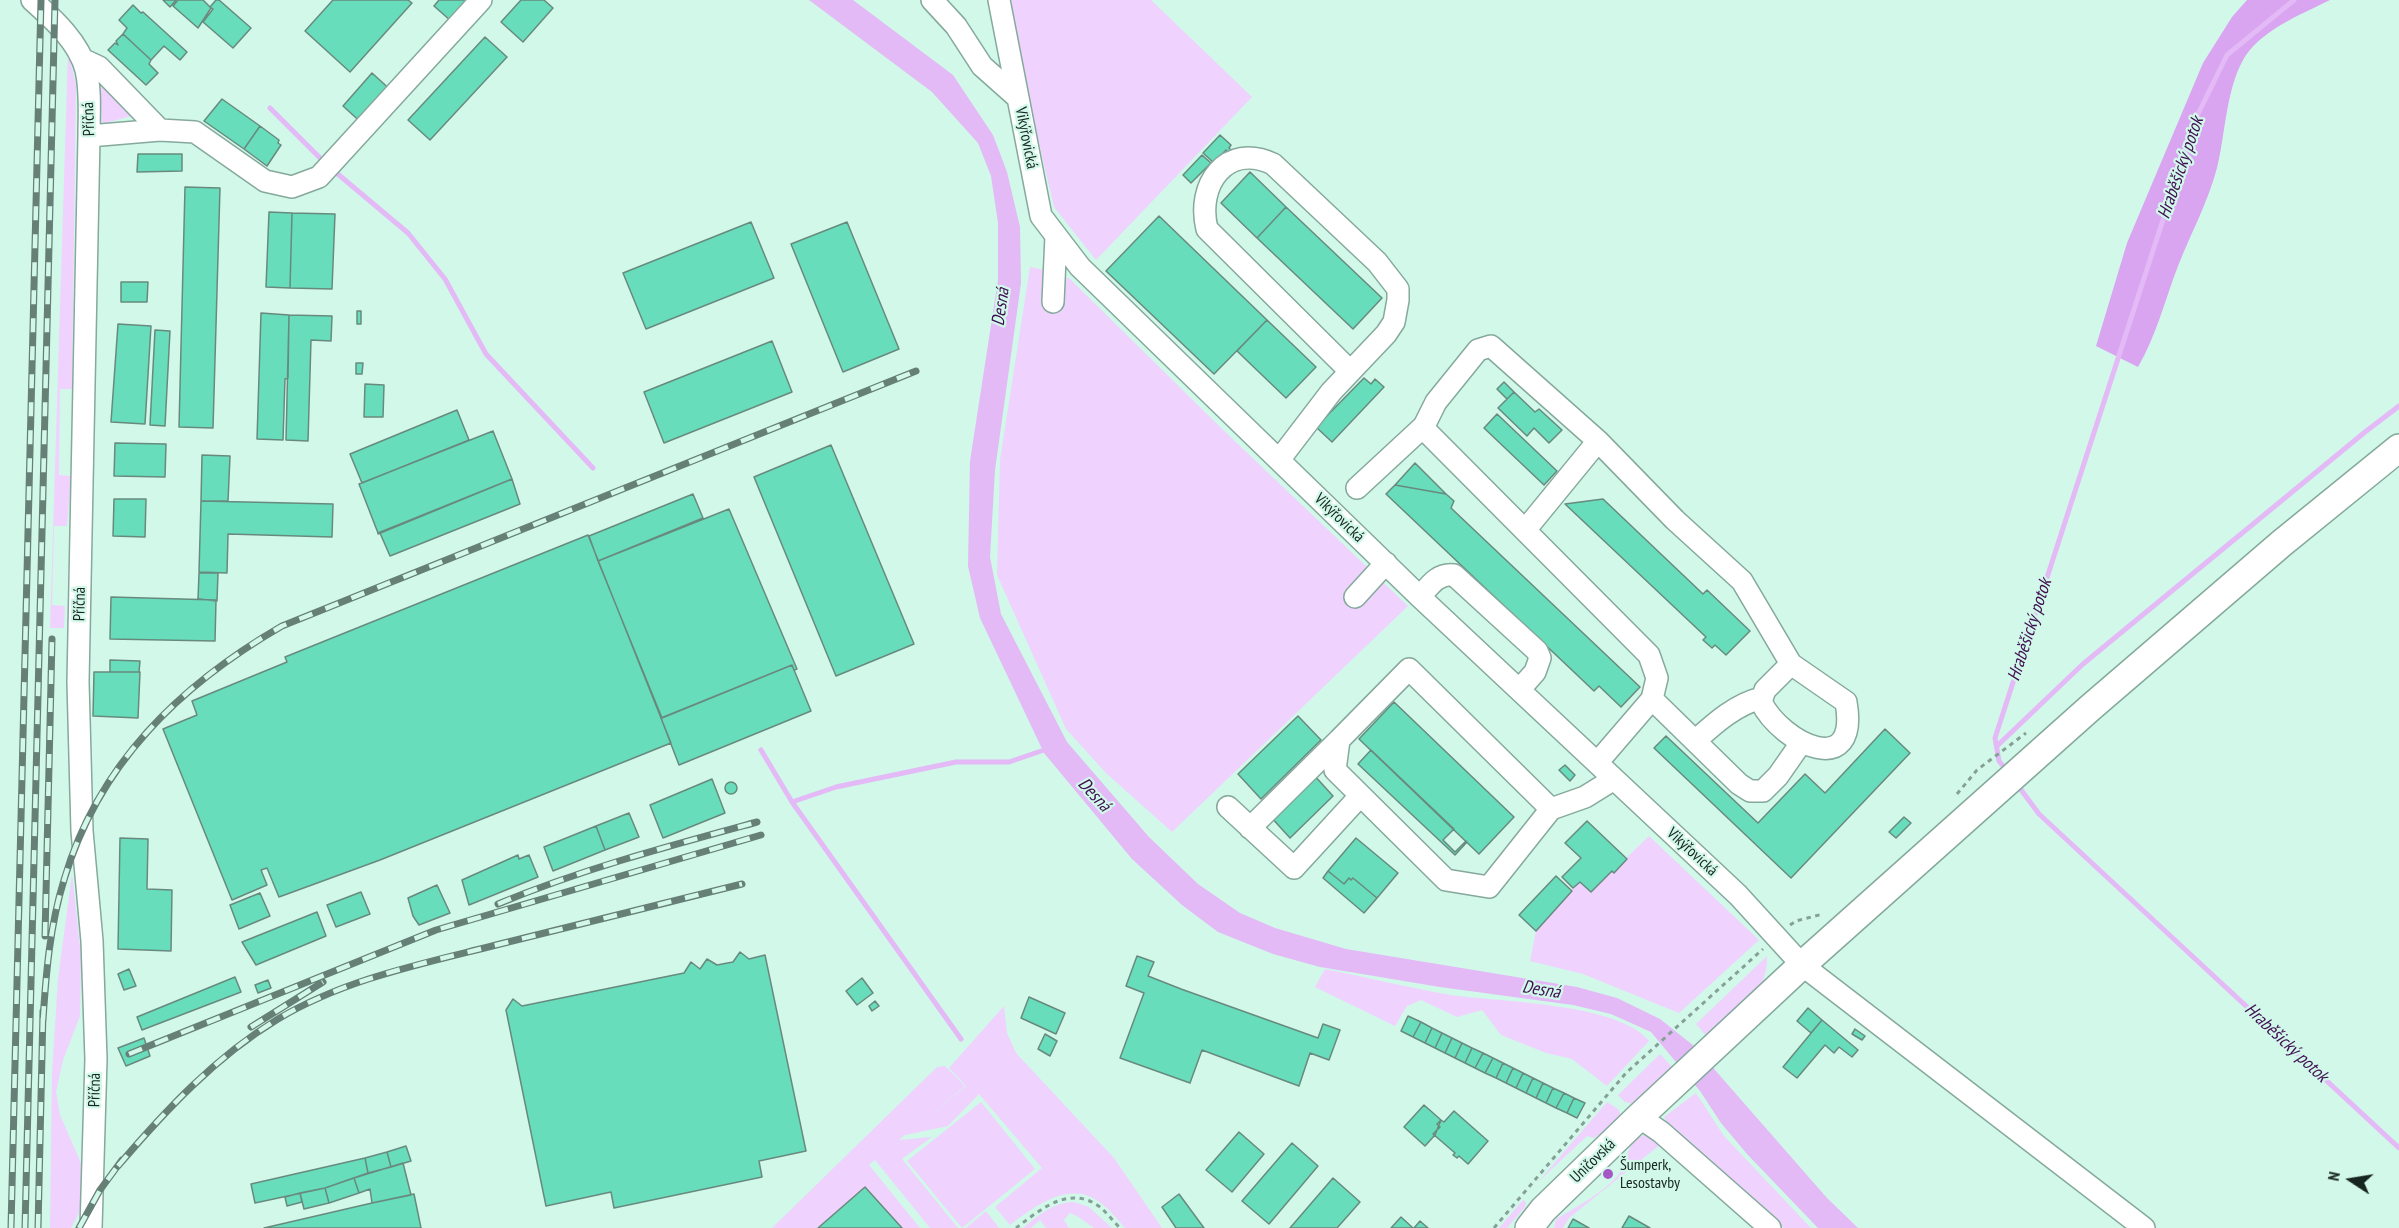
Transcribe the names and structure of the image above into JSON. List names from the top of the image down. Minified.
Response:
{"streets":{"main road":["Uničovská"],"street":["Příčná","Vikýřovická"]},"crossings":[["Vikýřovická","Uničovská"]],"water":["Hraběšický potok","Desná"],"places":["Šumperk, Lesostavby"],"north":"left"}
